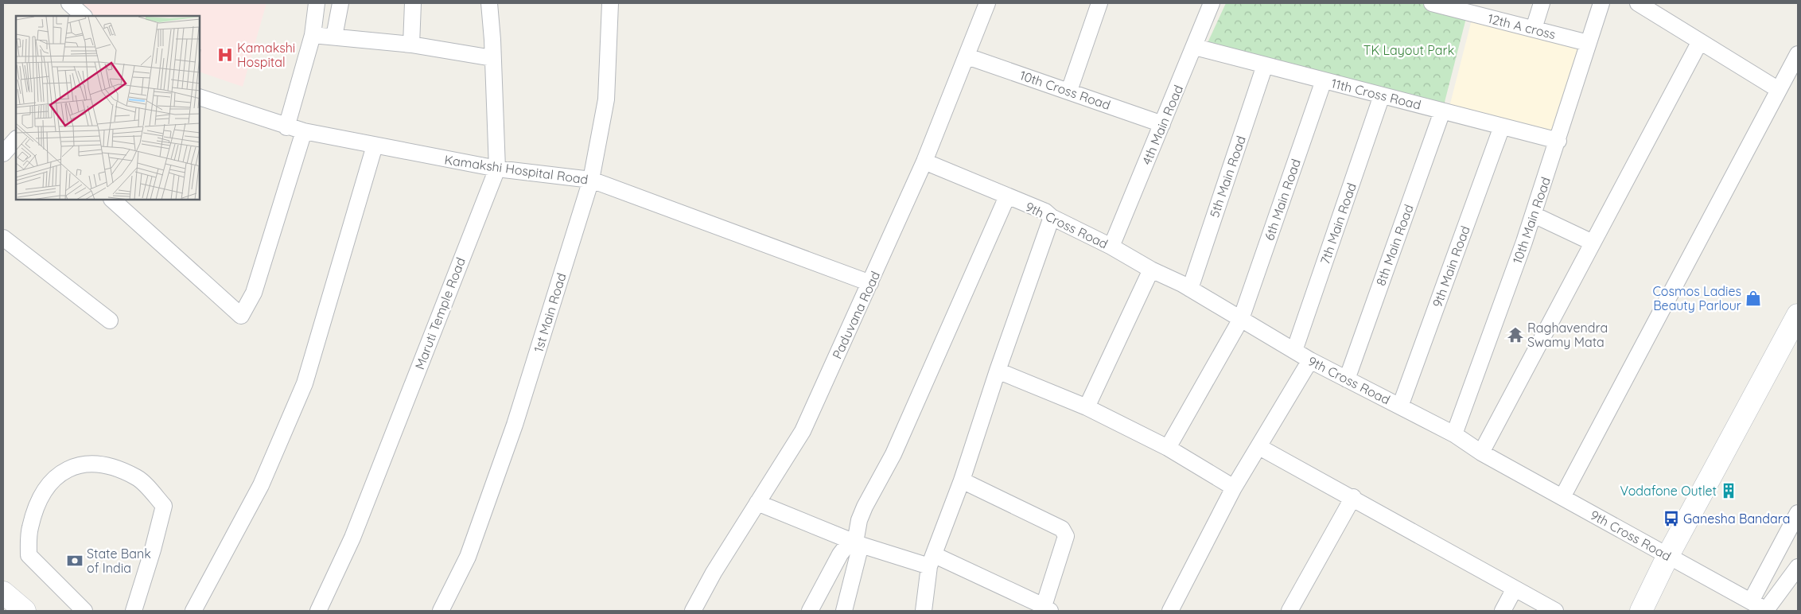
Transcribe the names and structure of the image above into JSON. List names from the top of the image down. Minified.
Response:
{"streets":{"street":["12th A cross","10th Cross Road","11th Cross Road","4th Main Road","Kamakshi Hospital Road","5th Main Road","6th Main Road","10th Main Road","7th Main Road","9th Cross Road","8th Main Road","9th Main Road","1st Main Road","Maruti Temple Road","Paduvana Road"]},"crossings":[["12th A cross","10th Main Road"],["10th Cross Road","4th Main Road"],["10th Cross Road","Paduvana Road"],["11th Cross Road","4th Main Road"],["11th Cross Road","5th Main Road"],["11th Cross Road","6th Main Road"],["11th Cross Road","10th Main Road"],["11th Cross Road","7th Main Road"],["11th Cross Road","8th Main Road"],["11th Cross Road","9th Main Road"],["4th Main Road","9th Cross Road"],["Kamakshi Hospital Road","1st Main Road"],["Kamakshi Hospital Road","Maruti Temple Road"],["Kamakshi Hospital Road","Paduvana Road"],["5th Main Road","9th Cross Road"],["6th Main Road","9th Cross Road"],["10th Main Road","9th Cross Road"],["7th Main Road","9th Cross Road"],["9th Cross Road","8th Main Road"],["9th Cross Road","9th Main Road"],["9th Cross Road","Paduvana Road"]],"parks":["TK Layout Park"],"places":{"hospital":["Kamakshi Hospital"],"shop":["Cosmos Ladies Beauty Parlour"],"temple":["Raghavendra Swamy Mata"],"building":["Vodafone Outlet"],"bus stop":["Ganesha Bandara"],"bank":["State Bank of India"]}}
